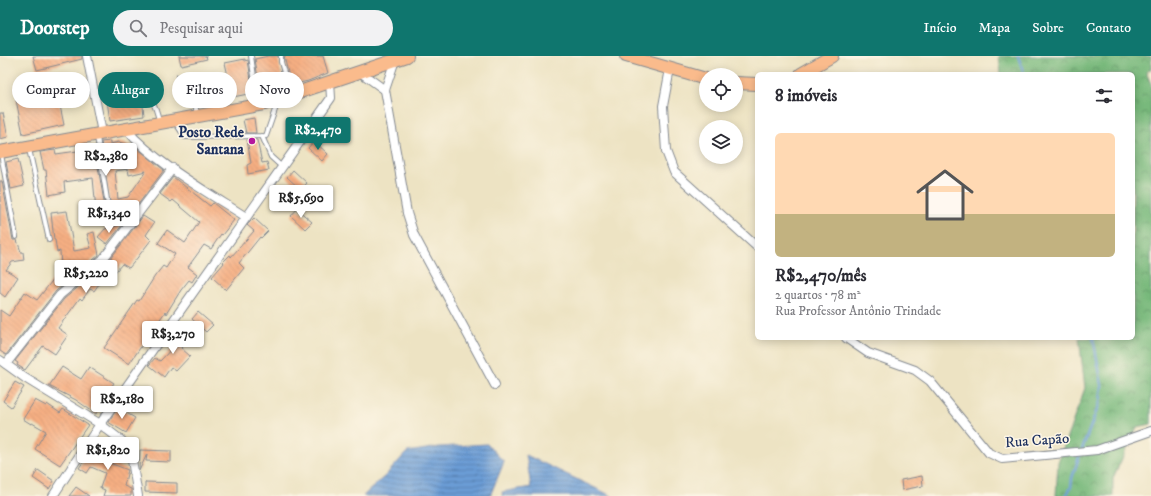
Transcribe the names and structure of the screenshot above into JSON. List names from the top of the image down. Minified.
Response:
{"streets":{"street":["Rua Capão"]},"places":["Posto Rede Santana"],"page":{"header":"Doorstep","search":"Pesquisar aqui","nav":["Início","Mapa","Sobre","Contato"],"chip":["Comprar","Alugar","Filtros","Novo"],"heading":"8 imóveis","price":["R$2,470","R$2,380","R$5,690","R$1,340","R$5,220","R$3,270","R$2,180","R$1,820"],"list":[{"name":"R$2,470/mês","note":"2 quartos · 78 m² · Rua Professor Antônio Trindade"}]}}
